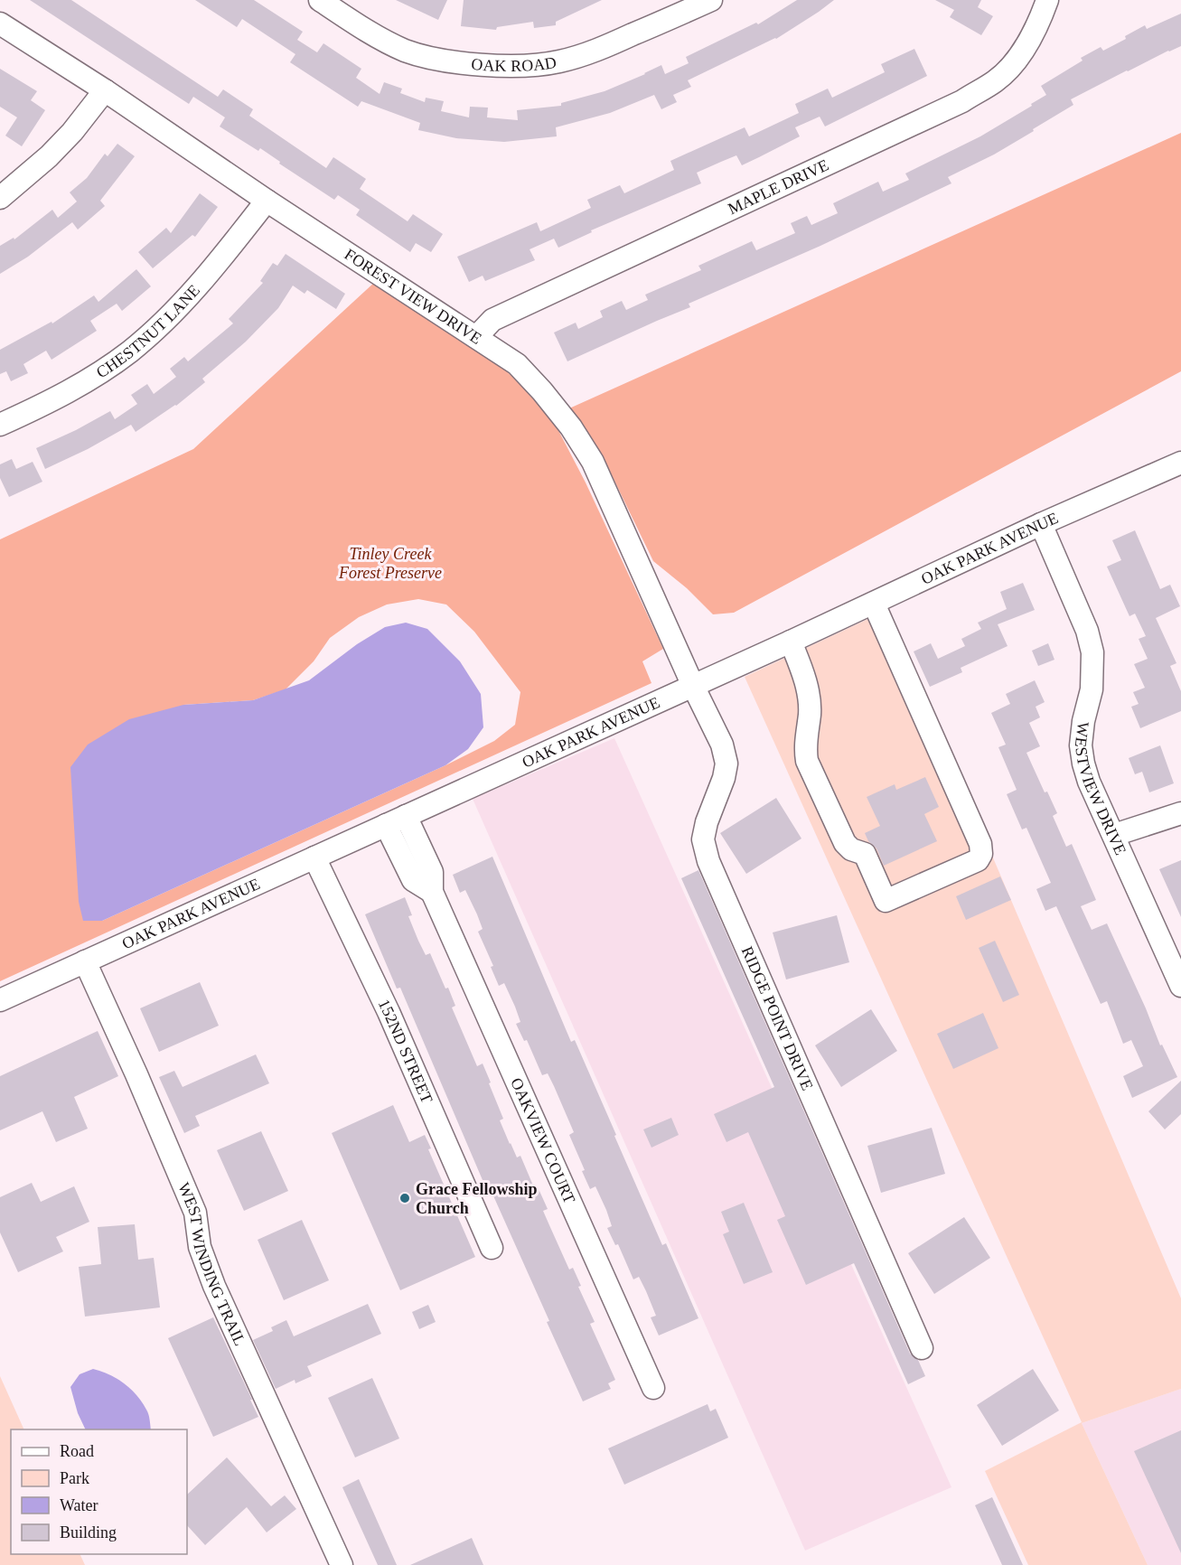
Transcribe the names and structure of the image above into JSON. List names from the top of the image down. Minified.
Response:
{"streets":{"street":["OAK ROAD","MAPLE DRIVE","FOREST VIEW DRIVE","CHESTNUT LANE","OAK PARK AVENUE","WESTVIEW DRIVE","RIDGE POINT DRIVE","152ND STREET","OAKVIEW COURT","WEST WINDING TRAIL"]},"crossings":[["MAPLE DRIVE","FOREST VIEW DRIVE"],["FOREST VIEW DRIVE","CHESTNUT LANE"],["FOREST VIEW DRIVE","OAK PARK AVENUE"],["FOREST VIEW DRIVE","RIDGE POINT DRIVE"],["OAK PARK AVENUE","WESTVIEW DRIVE"],["OAK PARK AVENUE","RIDGE POINT DRIVE"],["OAK PARK AVENUE","152ND STREET"],["OAK PARK AVENUE","OAKVIEW COURT"],["OAK PARK AVENUE","WEST WINDING TRAIL"]],"parks":["Tinley Creek Forest Preserve"],"places":["Grace Fellowship Church"],"legend":["Road","Park","Water","Building"]}
